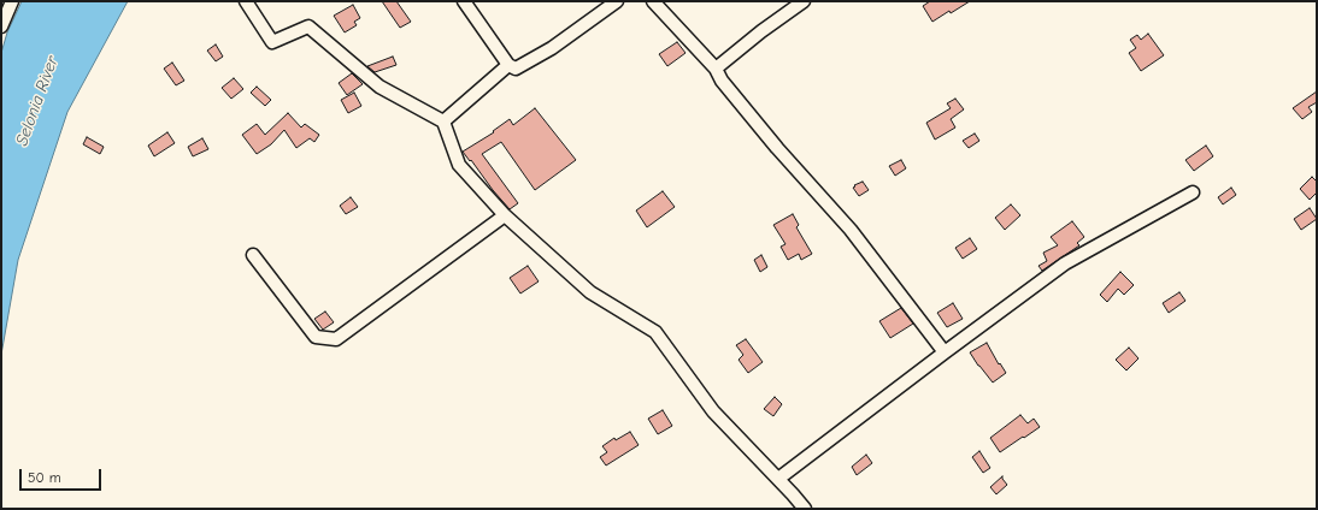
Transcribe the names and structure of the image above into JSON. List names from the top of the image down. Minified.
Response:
{"water":["Selonia River"],"scale_bar":"50 m"}
